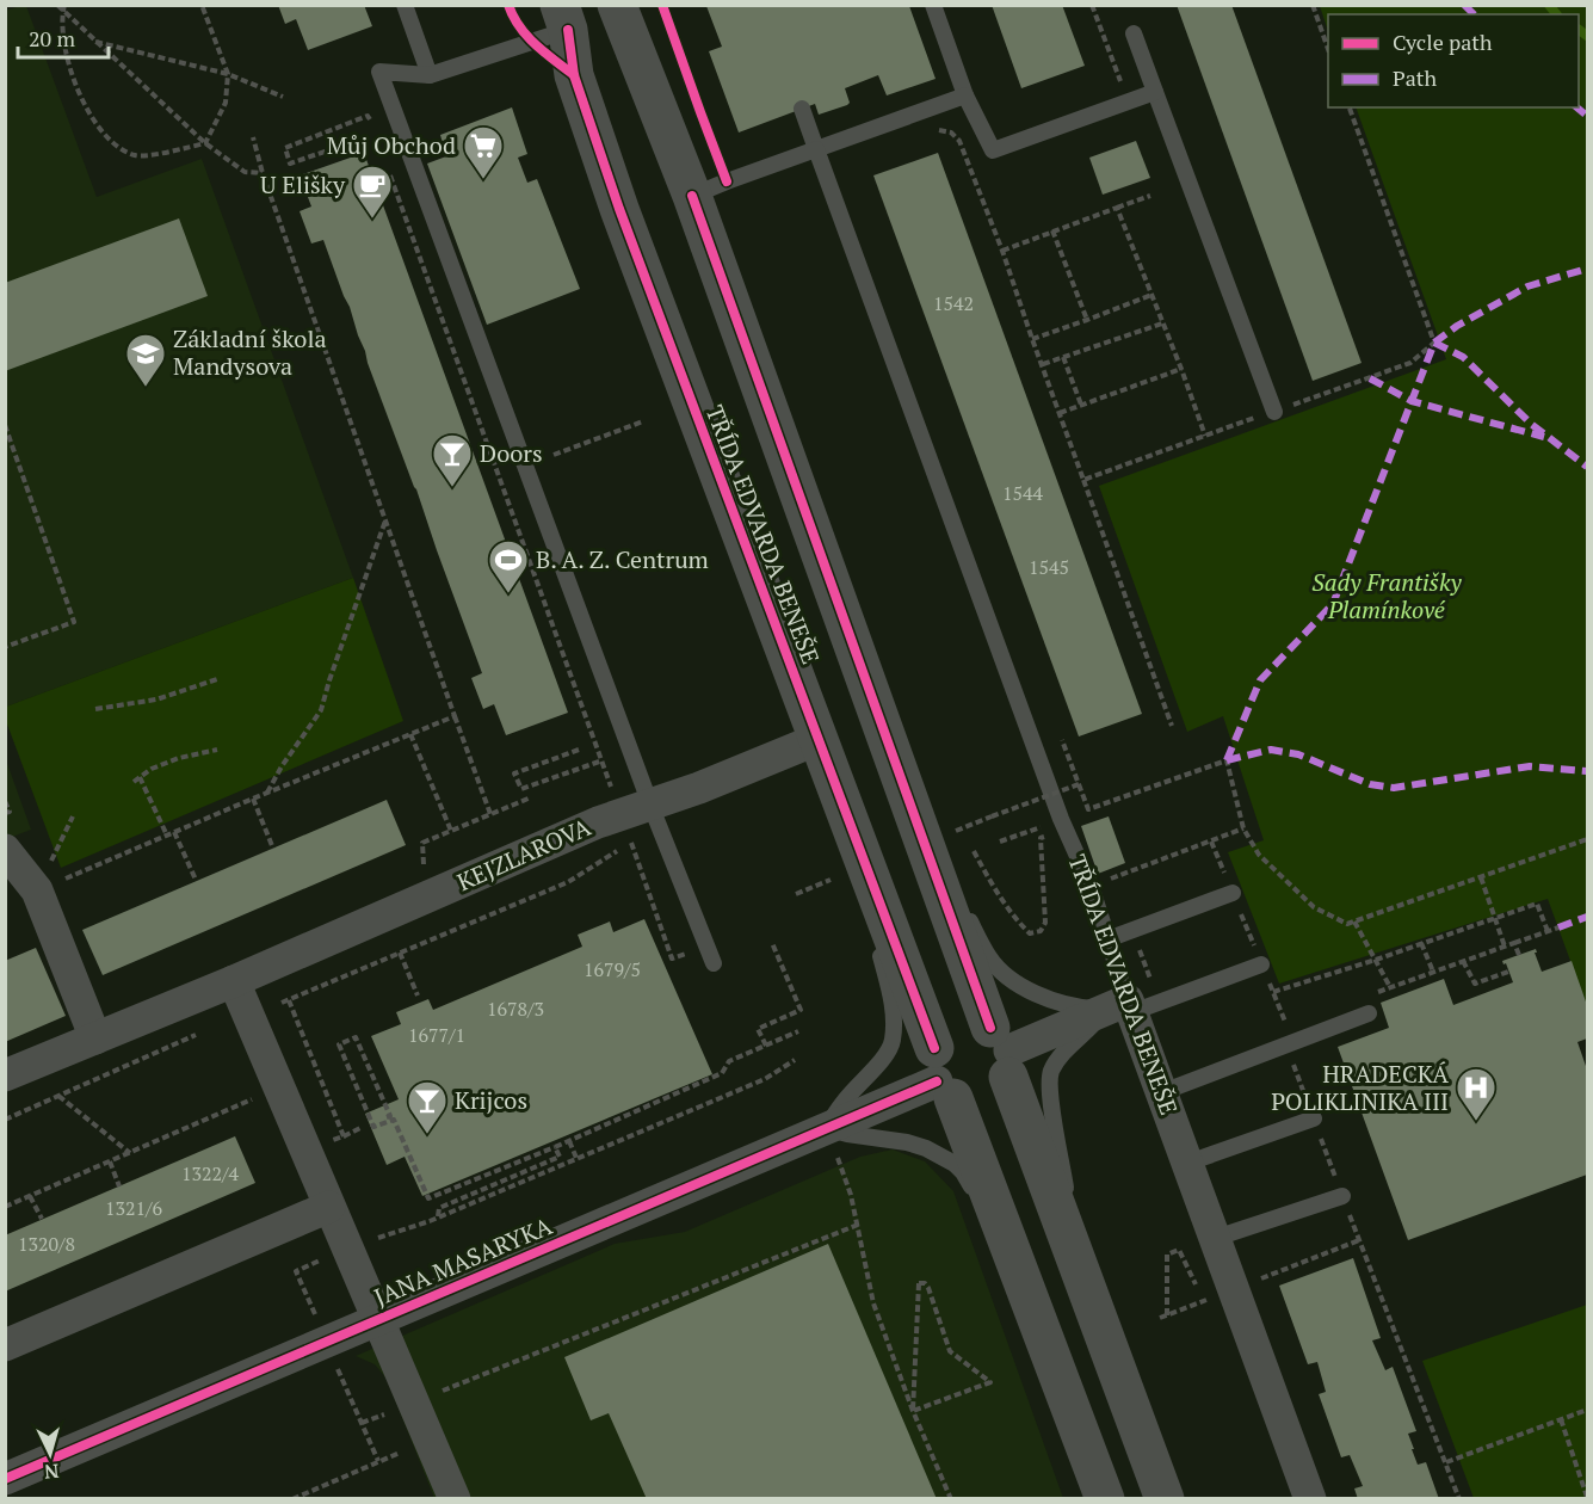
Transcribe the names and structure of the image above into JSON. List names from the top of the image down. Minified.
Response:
{"streets":{"street":["TŘÍDA EDVARDA BENEŠE","KEJZLAROVA","JANA MASARYKA"]},"crossings":[["TŘÍDA EDVARDA BENEŠE","KEJZLAROVA"],["TŘÍDA EDVARDA BENEŠE","JANA MASARYKA"]],"parks":["Sady Františky Plamínkové"],"places":{"supermarket":["Můj Obchod"],"cafe":["U Elišky"],"school or university":["Základní škola Mandysova"],"bar":["Doors","Krijcos"],"sports":["B. A. Z. Centrum"],"hospital":["HRADECKÁ POLIKLINIKA III"]},"house_numbers":["1542","1544","1545","1679/5","1678/3","1677/1","1322/4","1321/6","1320/8"],"legend":["Cycle path","Path"],"scale_bar":"20 m","north":"bottom"}
